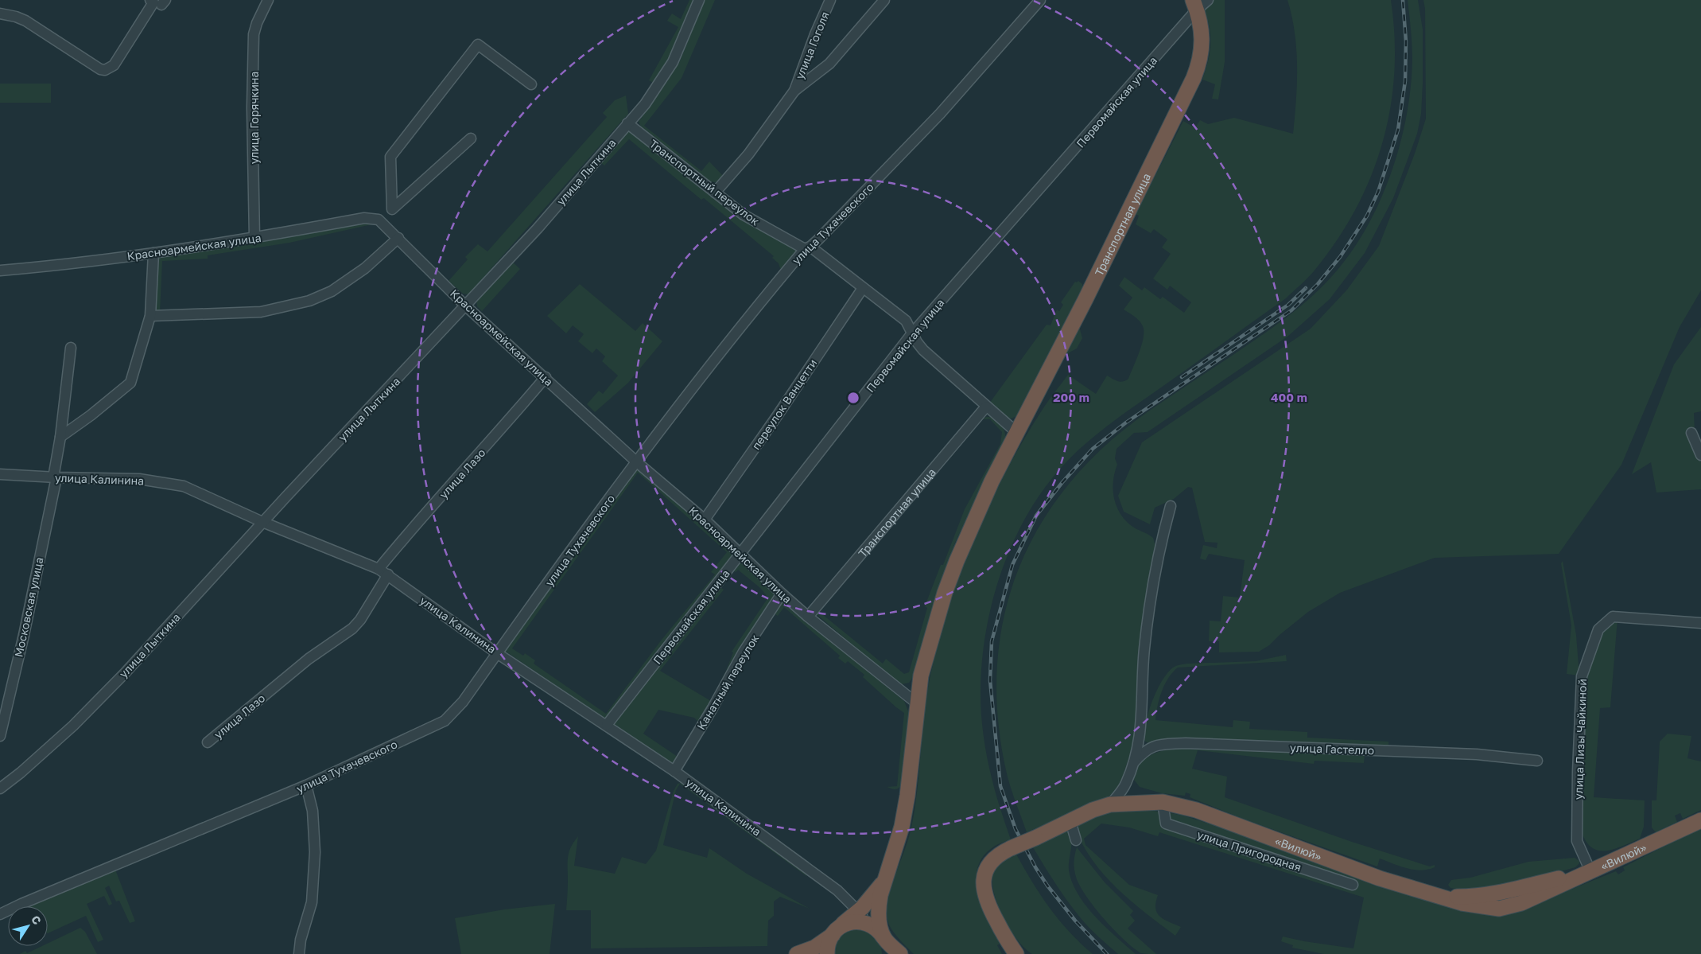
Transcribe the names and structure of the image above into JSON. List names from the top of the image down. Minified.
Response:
{"streets":{"highway":["Транспортная улица","«Вилюй»"],"street":["улица Гоголя","Первомайская улица","улица Горячкина","улица Лыткина","Транспортный переулок","улица Тухачевского","Красноармейская улица","переулок Ванцетти","улица Лазо","улица Калинина","Московская улица","Канатный переулок","улица Лизы Чайкиной","улица Гастелло","улица Пригородная"]},"crossings":[["Первомайская улица","Транспортный переулок"],["Первомайская улица","Транспортная улица"],["Первомайская улица","Красноармейская улица"],["Первомайская улица","улица Калинина"],["улица Горячкина","Красноармейская улица"],["улица Лыткина","Транспортный переулок"],["улица Лыткина","Красноармейская улица"],["улица Лыткина","улица Калинина"],["Транспортный переулок","улица Тухачевского"],["Транспортный переулок","Транспортная улица"],["Транспортный переулок","переулок Ванцетти"],["улица Тухачевского","Красноармейская улица"],["улица Тухачевского","улица Калинина"],["Транспортная улица","Красноармейская улица"],["Красноармейская улица","переулок Ванцетти"],["Красноармейская улица","улица Лазо"],["Красноармейская улица","Канатный переулок"],["улица Лазо","улица Калинина"],["улица Калинина","Московская улица"],["улица Калинина","Канатный переулок"],["улица Лизы Чайкиной","«Вилюй»"],["«Вилюй»","улица Пригородная"]],"north":"top right","rings":["200 m","400 m"]}
